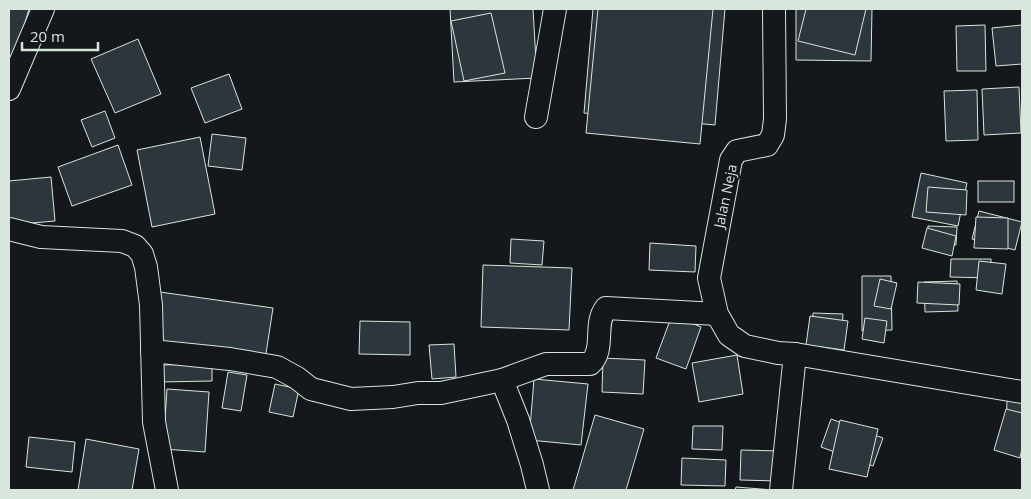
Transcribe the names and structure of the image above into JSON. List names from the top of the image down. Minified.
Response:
{"streets":{"street":["Jalan Neja"]},"scale_bar":"20 m"}
